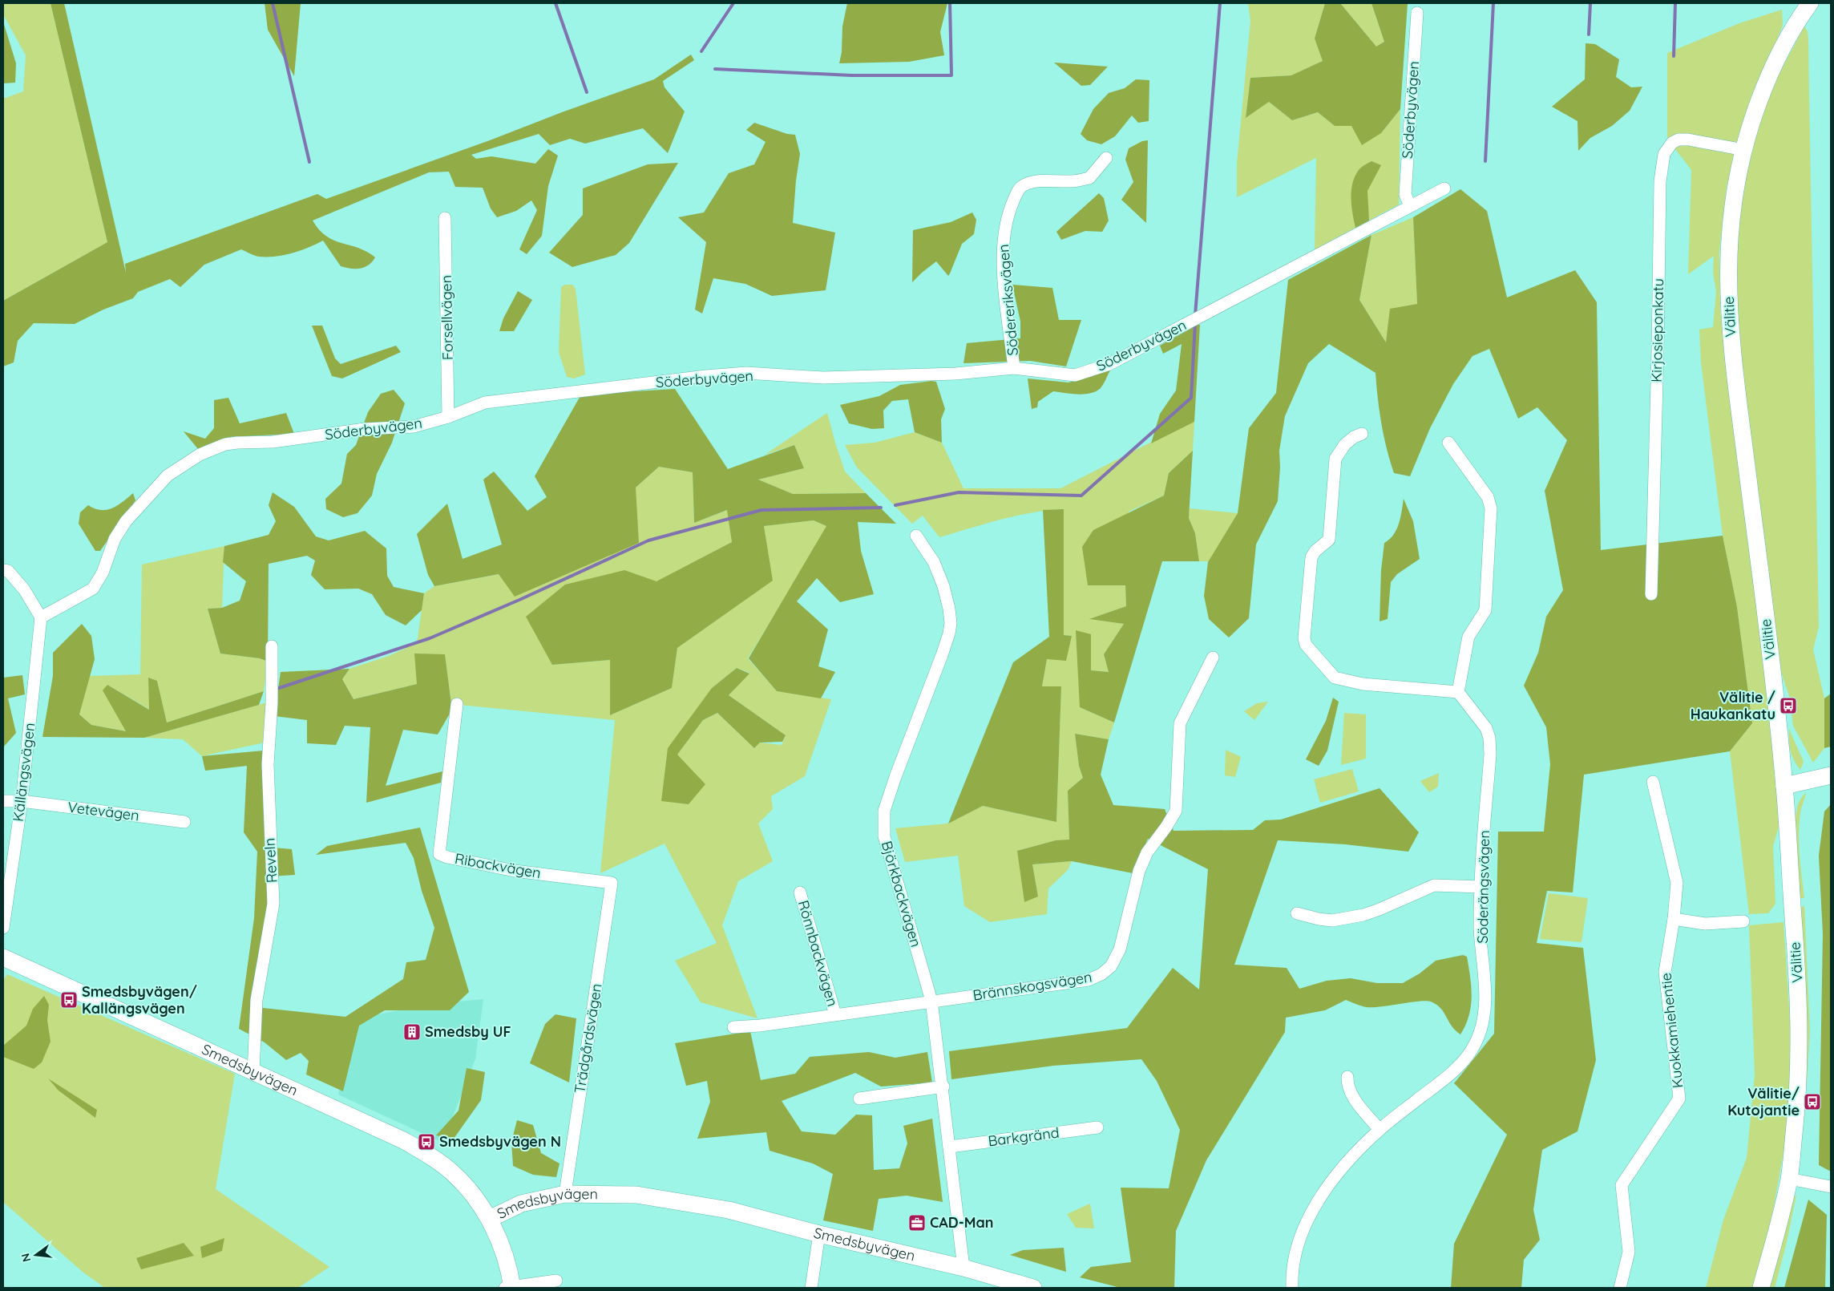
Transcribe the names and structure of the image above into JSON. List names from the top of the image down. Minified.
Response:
{"streets":{"main road":["Välitie","Smedsbyvägen"],"street":["Söderbyvägen","Södereriksvägen","Forsellvägen","Kirjosieponkatu","Källängsvägen","Vetevägen","Reveln","Ribackvägen","Söderängsvägen","Björkbackvägen","Rönnbackvägen","Brännskogsvägen","Kuokkamiehentie","Trädgårdsvägen","Barkgränd"]},"crossings":[["Söderbyvägen","Södereriksvägen"],["Söderbyvägen","Forsellvägen"],["Söderbyvägen","Källängsvägen"],["Välitie","Kirjosieponkatu"],["Källängsvägen","Vetevägen"],["Reveln","Smedsbyvägen"],["Ribackvägen","Trädgårdsvägen"],["Björkbackvägen","Rönnbackvägen"],["Björkbackvägen","Brännskogsvägen"],["Björkbackvägen","Smedsbyvägen"],["Björkbackvägen","Barkgränd"],["Rönnbackvägen","Brännskogsvägen"],["Trädgårdsvägen","Smedsbyvägen"]],"places":{"bus stop":["Välitie / Haukankatu","Smedsbyvägen/ Kallängsvägen","Välitie/ Kutojantie","Smedsbyvägen N"],"building":["Smedsby UF"],"office":["CAD-Man"]},"north":"left"}
